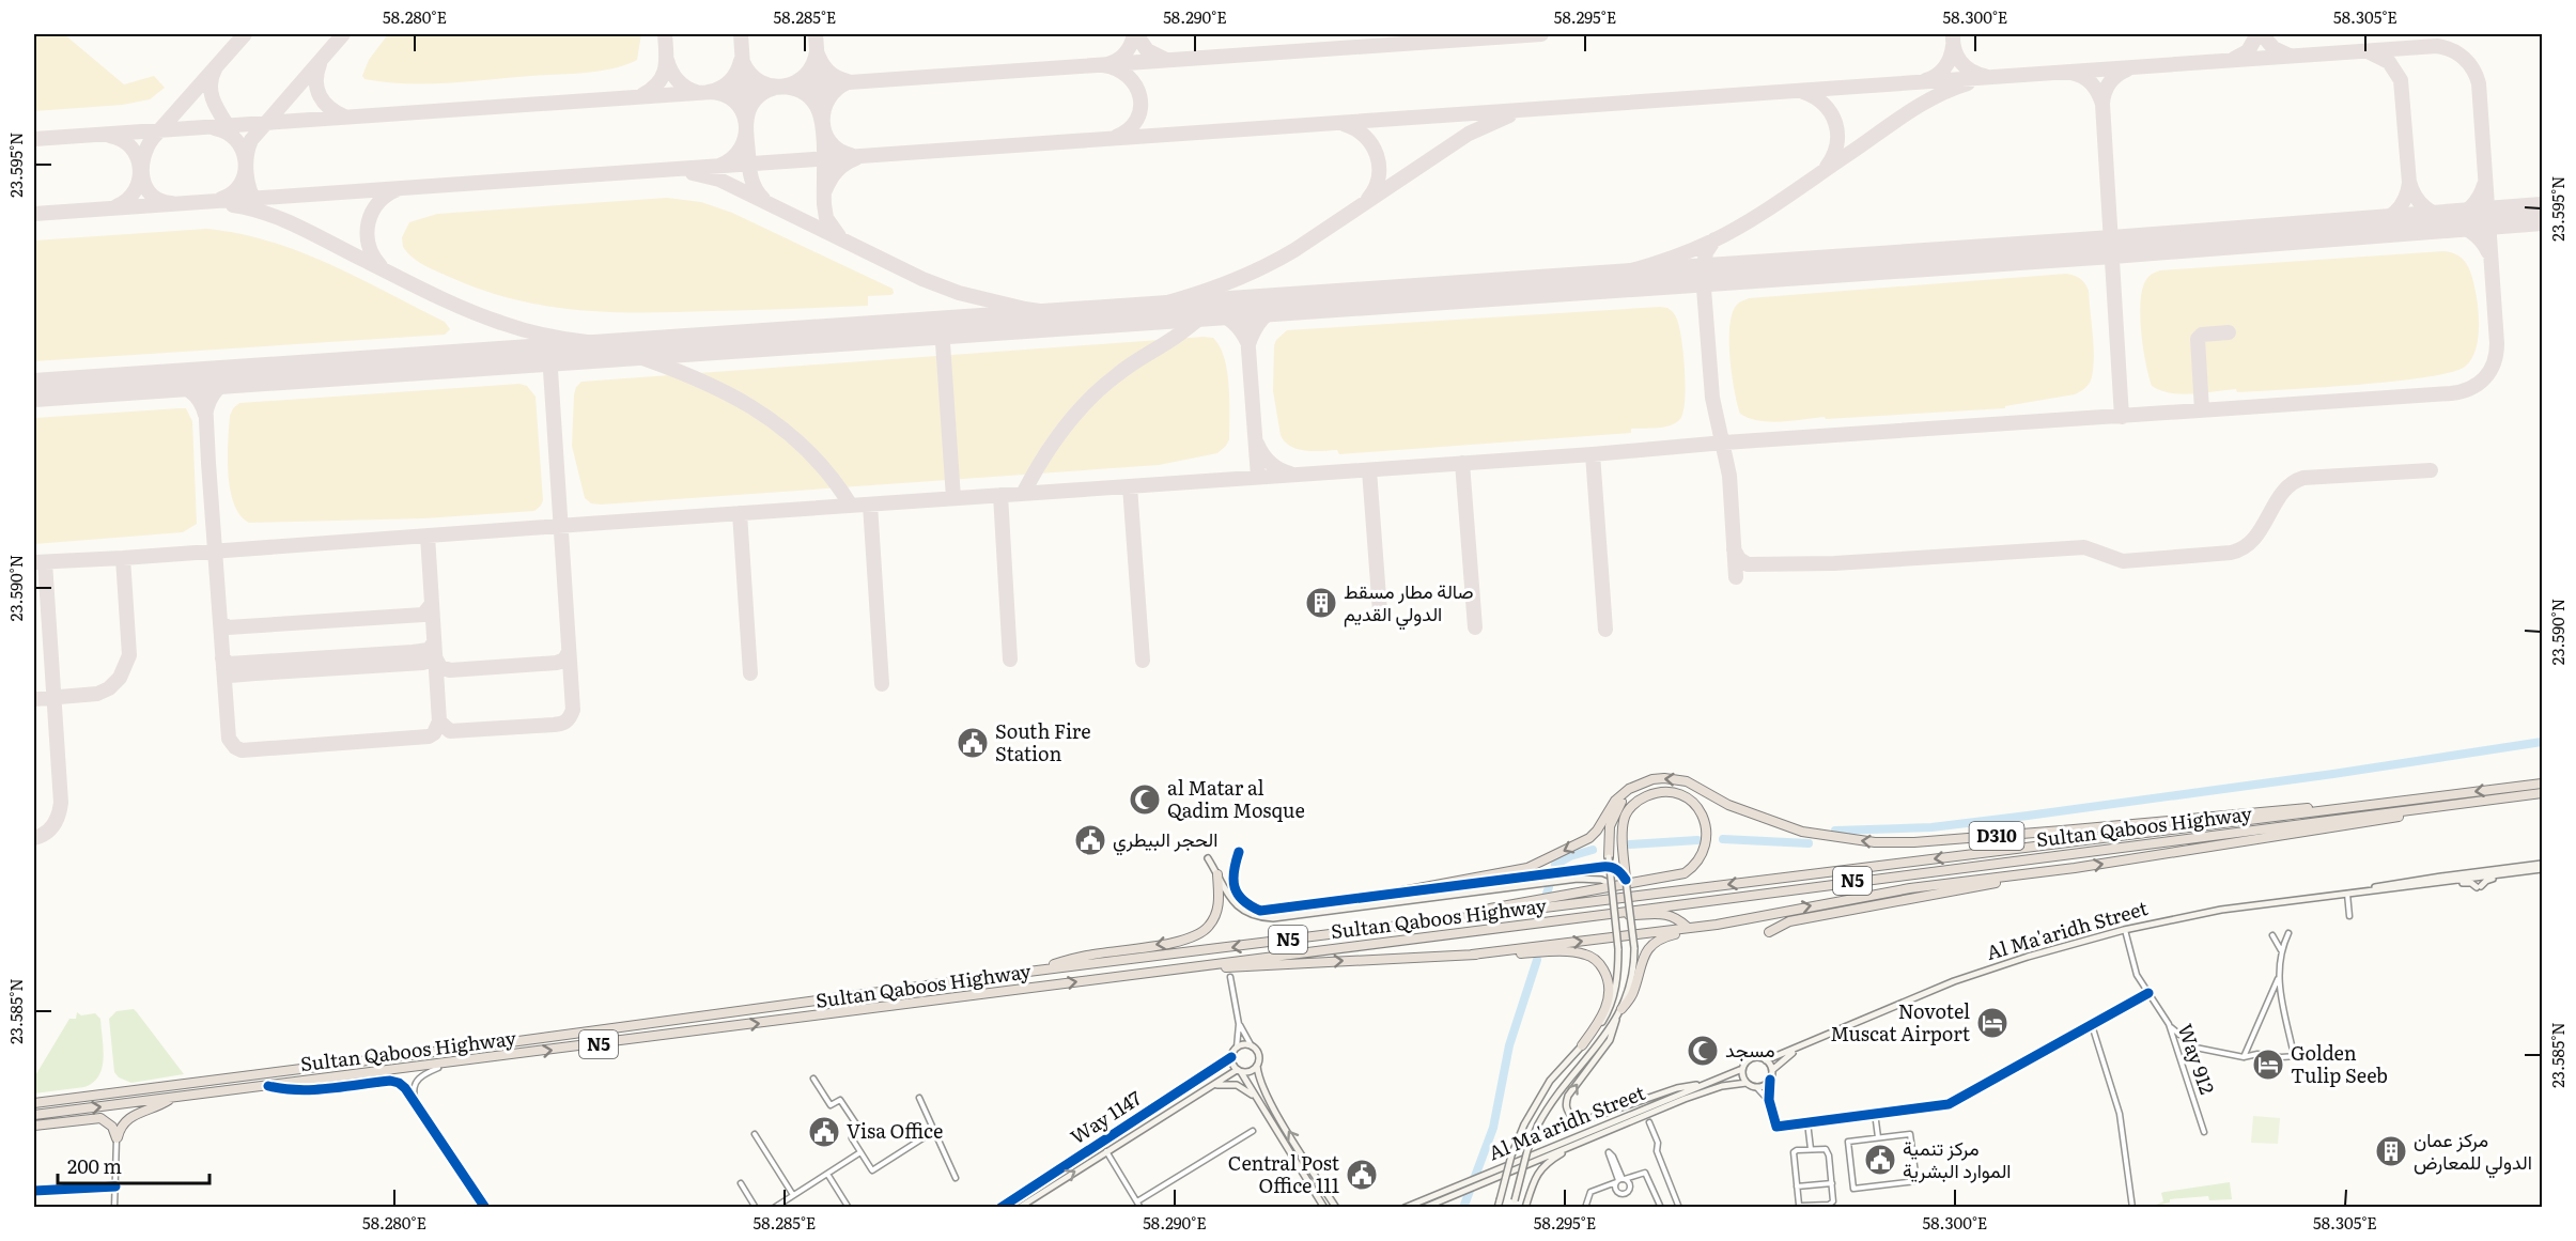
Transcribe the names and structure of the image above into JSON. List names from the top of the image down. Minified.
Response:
{"streets":{"highway":["Sultan Qaboos Highway","D310","N5"],"main road":["Al Ma'aridh Street","Way 1147"],"street":["Way 912"]},"crossings":[["Sultan Qaboos Highway","D310"],["Al Ma'aridh Street","Way 912"]],"places":{"building":["صالة مطار مسقط الدولي القديم","مركز عمان الدولي للمعارض"],"public building":["South Fire Station","الحجر البيطري","Visa Office","مركز تنمية الموارد البشرية","Central Post Office 111"],"mosque":["al Matar al Qadim Mosque","مسجد"],"hotel":["Novotel Muscat Airport","Golden Tulip Seeb"]},"scale_bar":"200 m","coordinates":["58.280°E","58.285°E","58.290°E","58.295°E","58.300°E","58.305°E","23.595°N","23.590°N","23.585°N"]}
